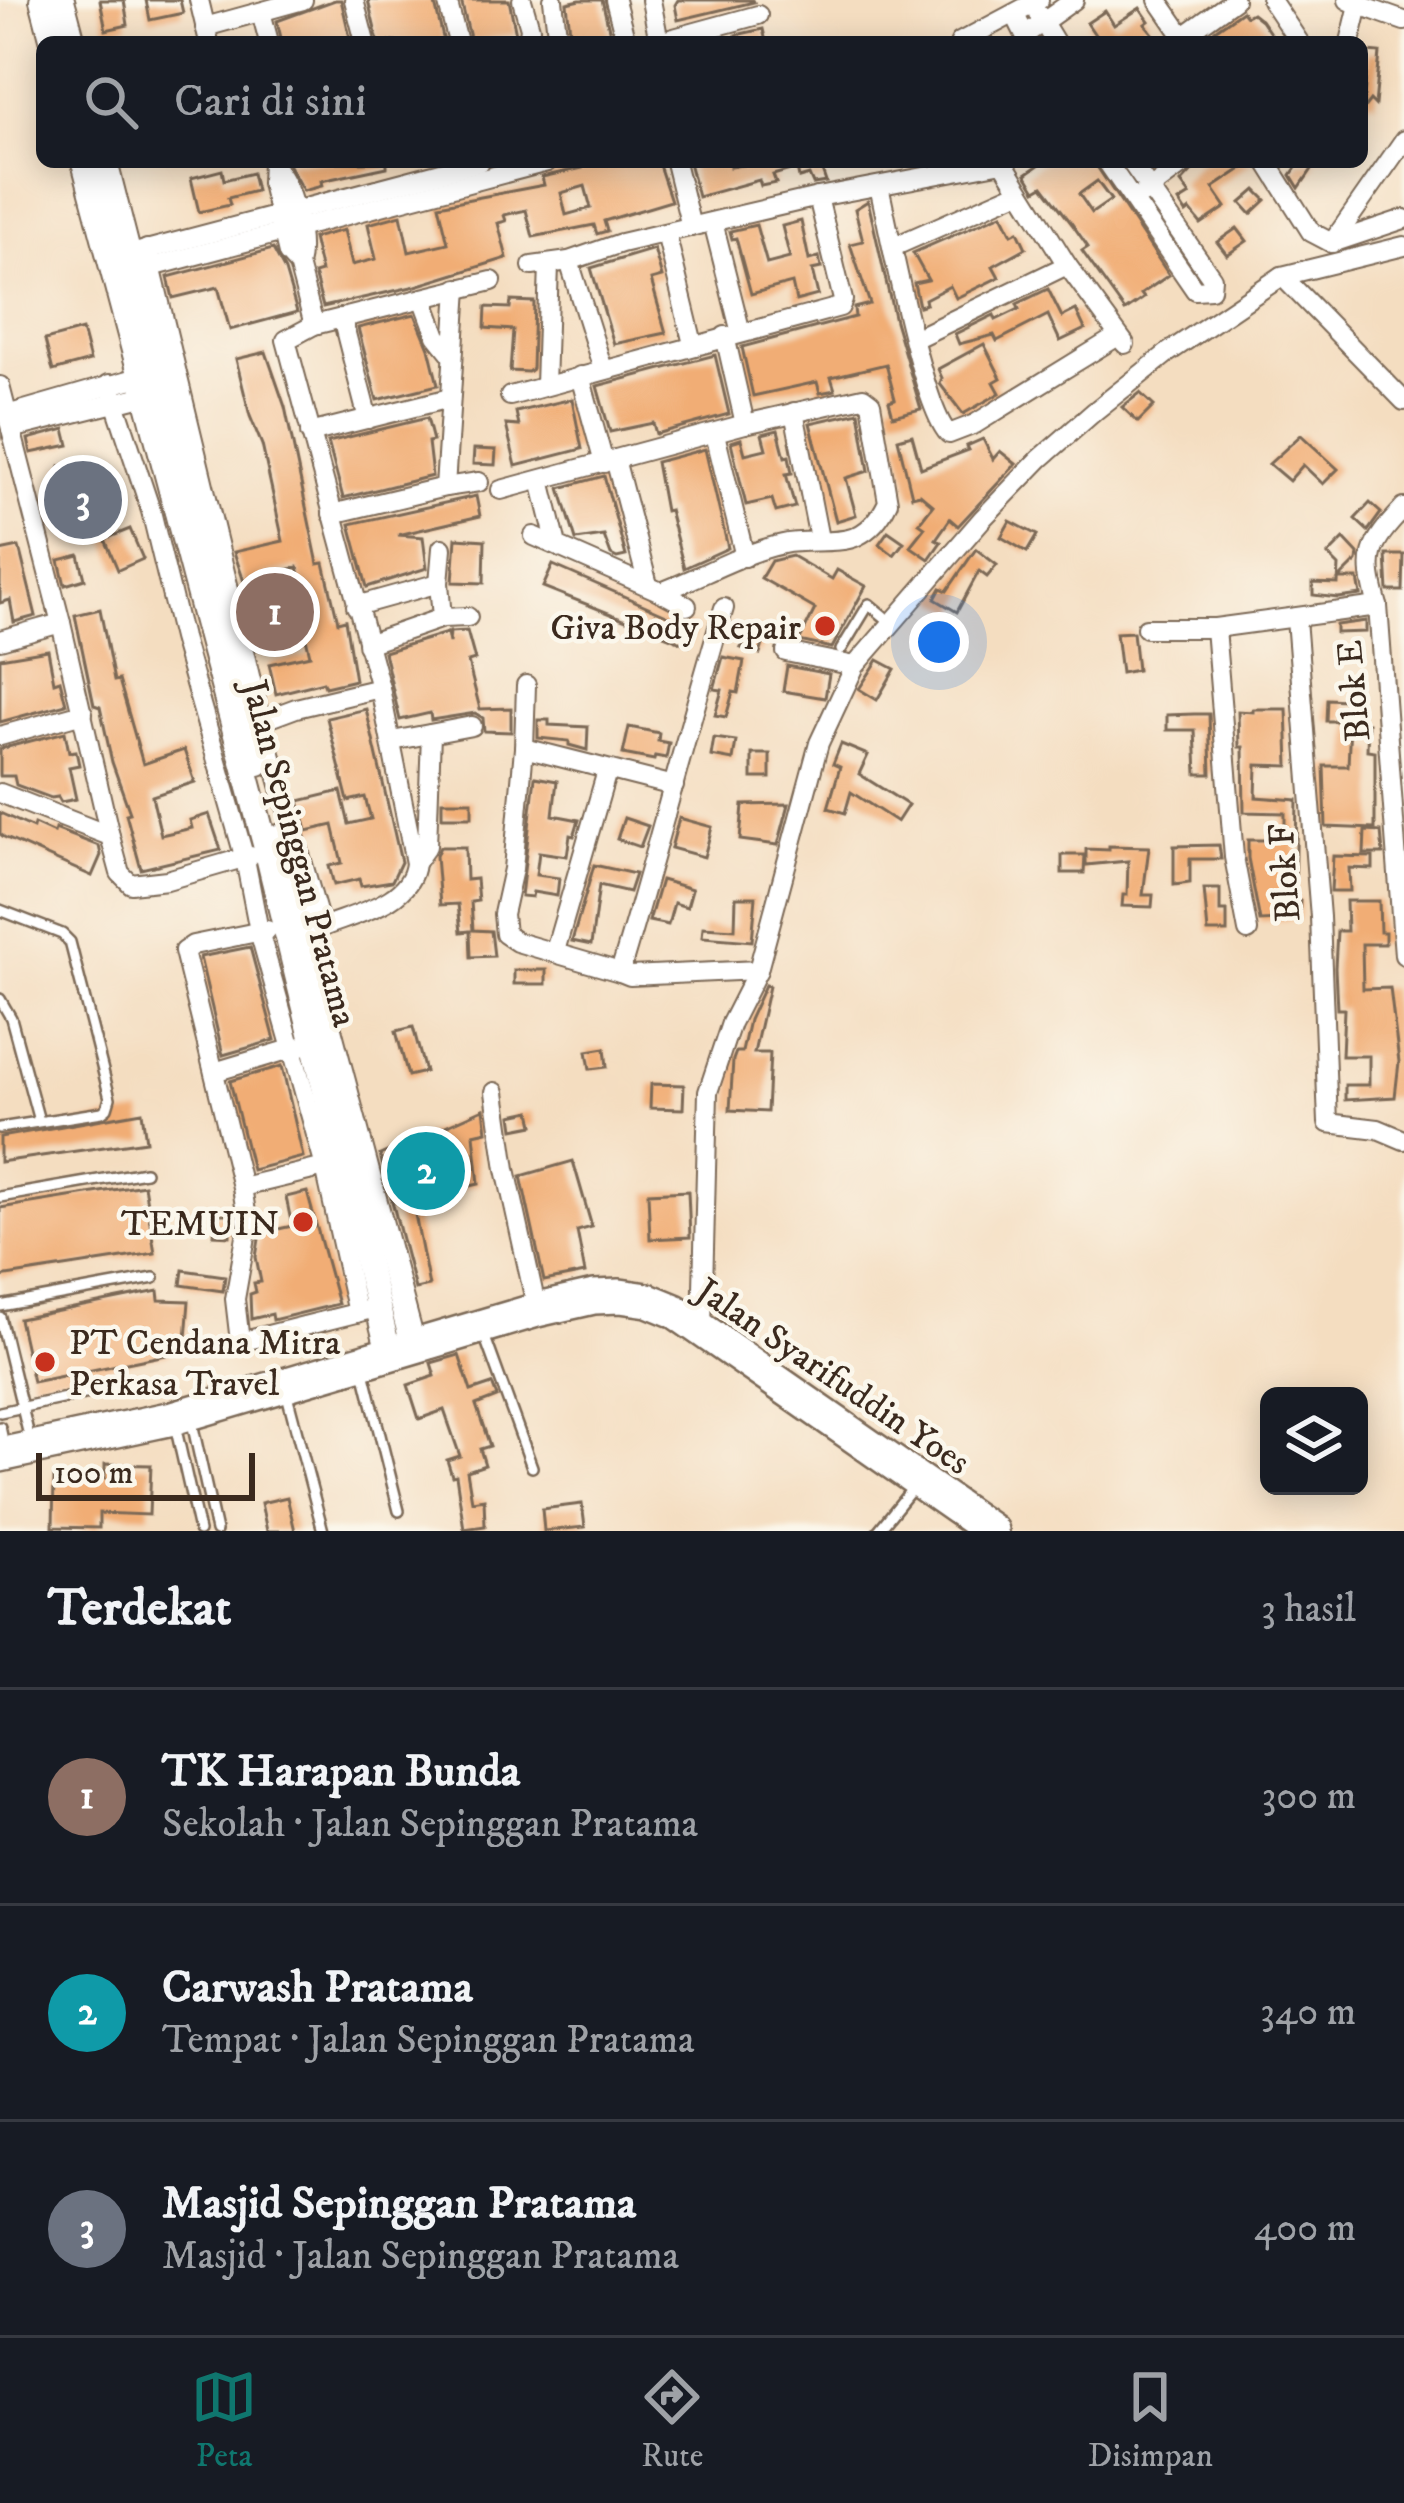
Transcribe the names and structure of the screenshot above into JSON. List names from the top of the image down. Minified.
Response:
{"streets":{"highway":["Jalan Syarifuddin Yoes"],"street":["Blok E","Jalan Sepinggan Pratama","Blok F"]},"crossings":[["Jalan Sepinggan Pratama","Jalan Syarifuddin Yoes"]],"places":["Giva Body Repair","TEMUIN","PT Cendana Mitra Perkasa Travel"],"scale_bar":"100 m","page":{"search":"Cari di sini","pins":["3","1","2"],"scale":"100 m","heading":["Terdekat","3 hasil"],"list":[{"mark":"1","name":"TK Harapan Bunda","note":"Sekolah · Jalan Sepinggan Pratama","value":"300 m"},{"mark":"2","name":"Carwash Pratama","note":"Tempat · Jalan Sepinggan Pratama","value":"340 m"},{"mark":"3","name":"Masjid Sepinggan Pratama","note":"Masjid · Jalan Sepinggan Pratama","value":"400 m"}],"nav":["Peta","Rute","Disimpan"]}}
